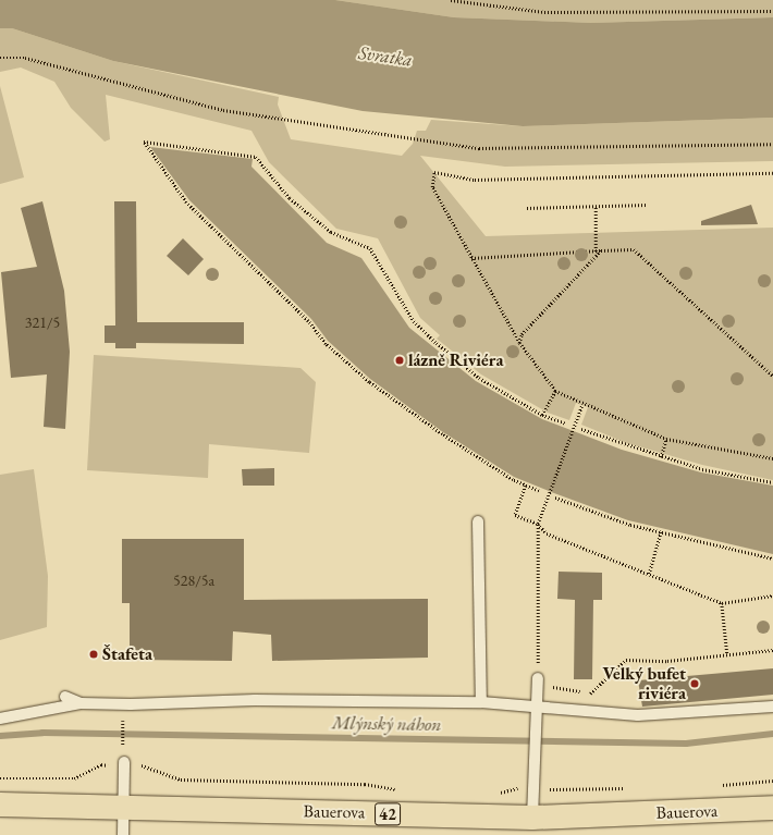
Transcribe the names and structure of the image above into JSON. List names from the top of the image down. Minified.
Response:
{"streets":{"highway":["Bauerova","42"]},"water":["Svratka","Mlýnský náhon"],"places":["lázně Riviéra","Štafeta","Velký bufet riviéra"],"house_numbers":["321/5","528/5a"]}
